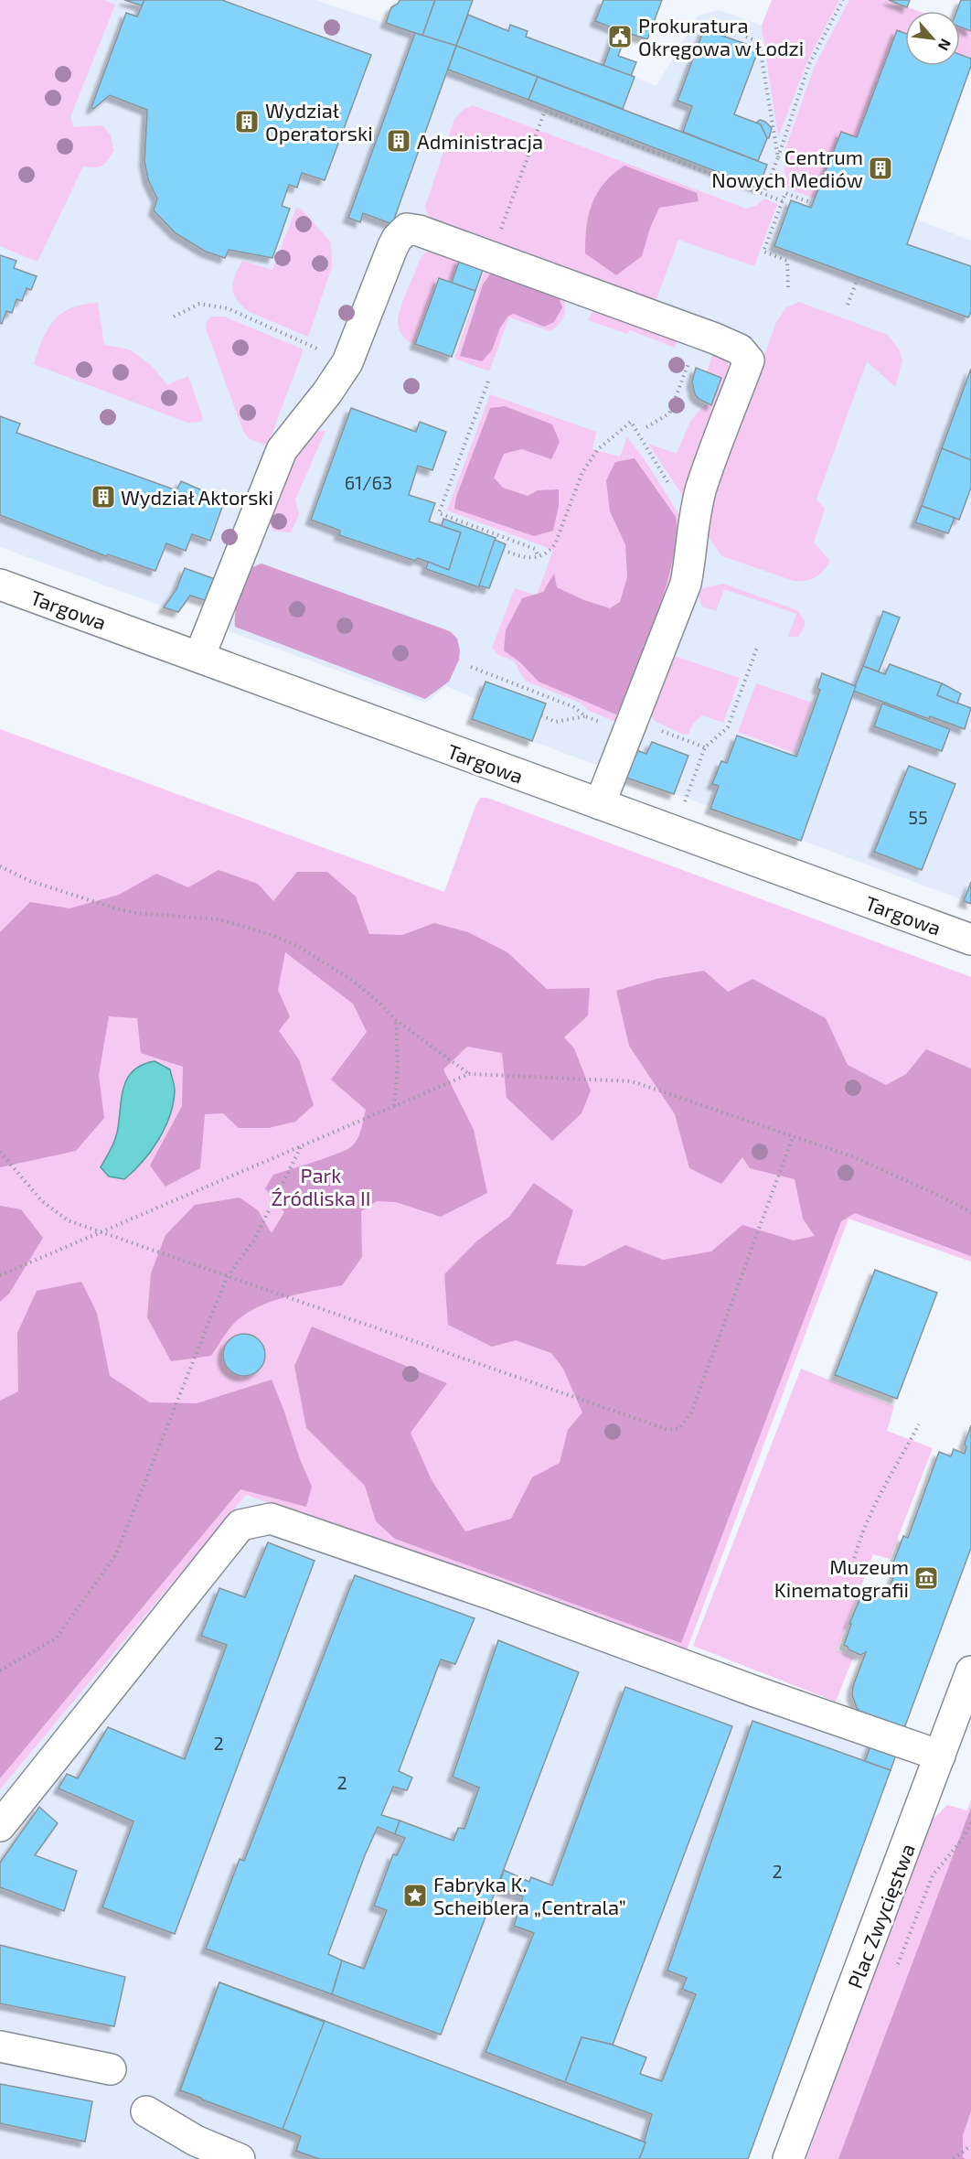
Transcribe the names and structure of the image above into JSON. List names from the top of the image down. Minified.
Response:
{"streets":{"street":["Targowa","Plac Zwycięstwa"]},"parks":["Park Źródliska II"],"places":{"public building":["Prokuratura Okręgowa w Łodzi"],"building":["Wydział Operatorski","Administracja","Centrum Nowych Mediów","Wydział Aktorski"],"museum":["Muzeum Kinematografii"],"place":["Fabryka K. Scheiblera „Centrala”"]},"house_numbers":["61/63","55","2","2","2"],"north":"bottom right"}
